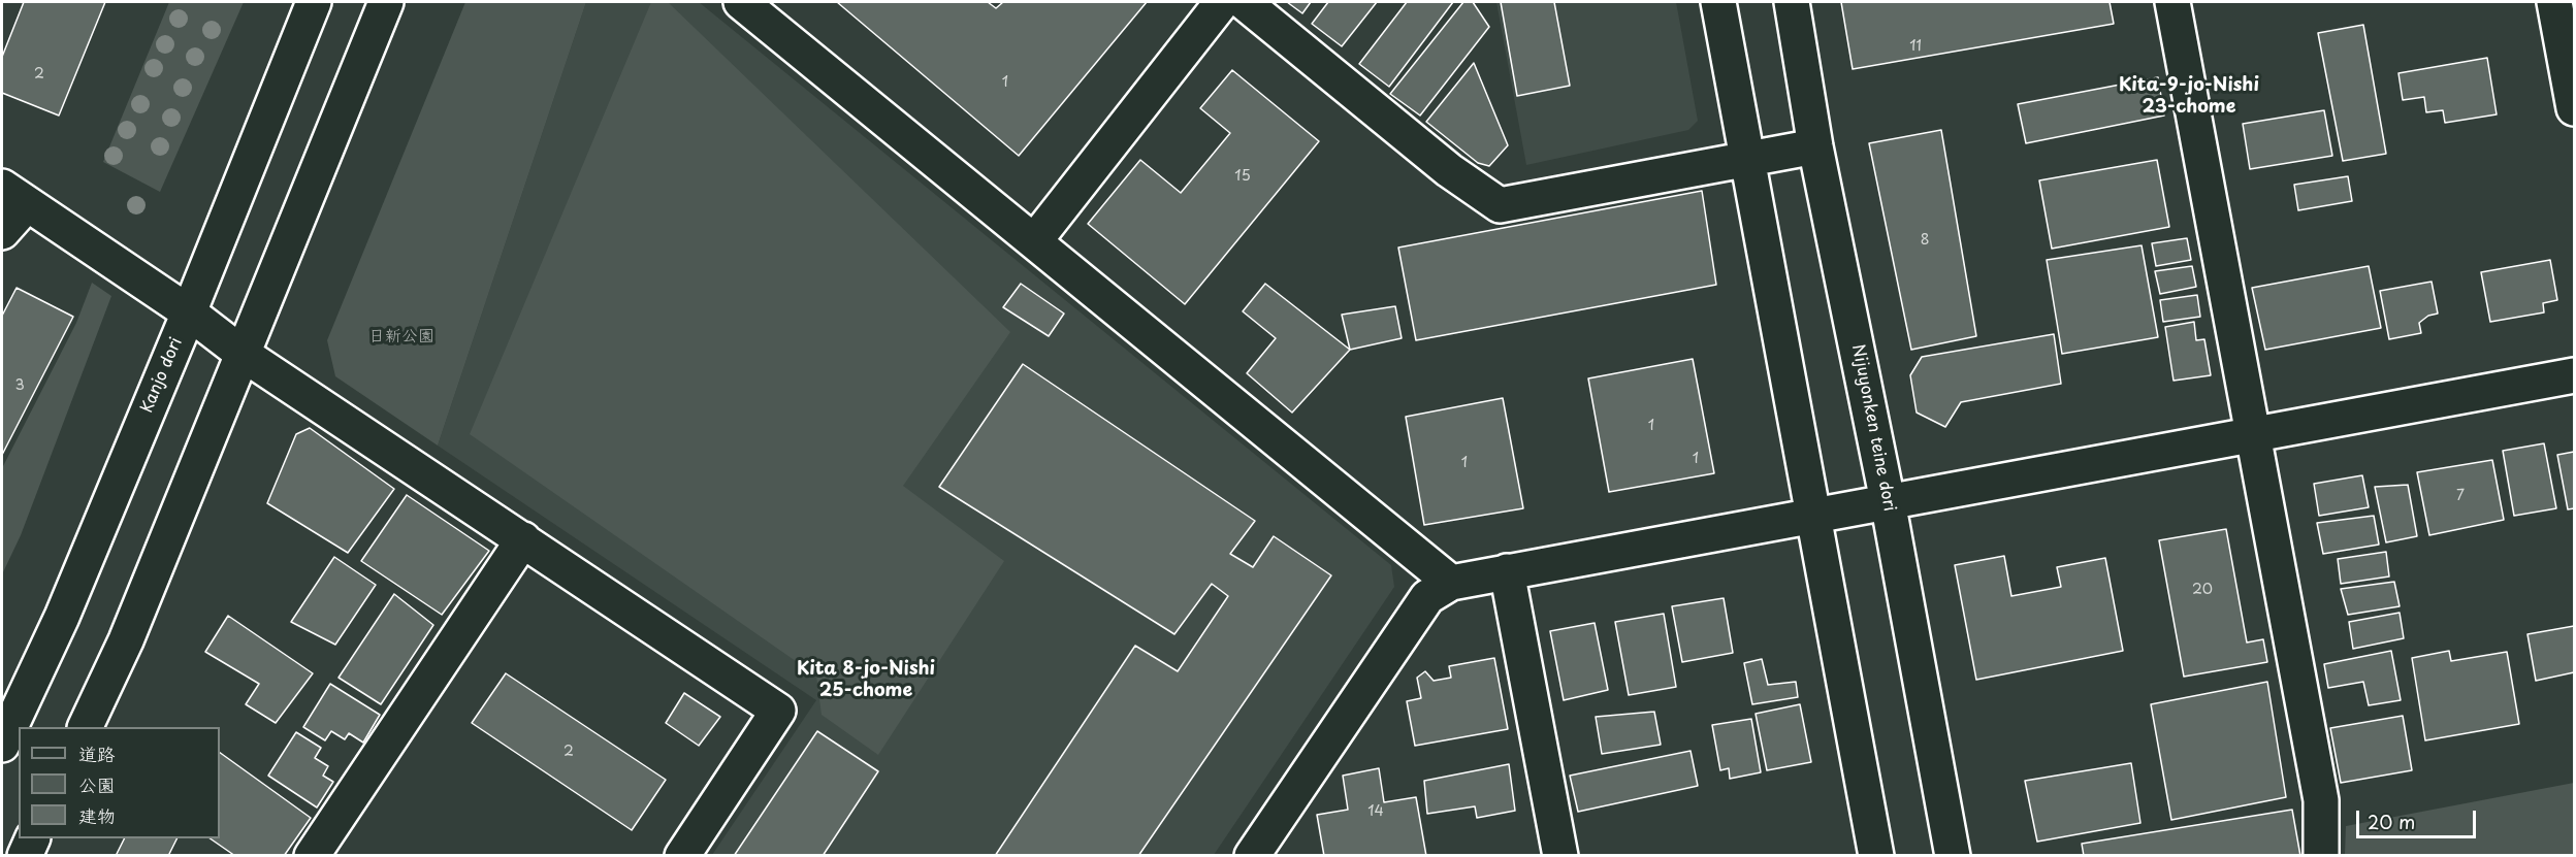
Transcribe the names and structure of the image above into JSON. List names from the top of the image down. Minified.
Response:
{"streets":{"street":["Kanjo dori","Nijuyonken teine dori"]},"districts":["Kita-9-jo-Nishi 23-chome","Kita 8-jo-Nishi 25-chome"],"parks":["日新公園"],"house_numbers":["11","2","1","15","8","3","1","1","1","7","20","2","14"],"legend":["道路","公園","建物"],"scale_bar":"20 m"}
